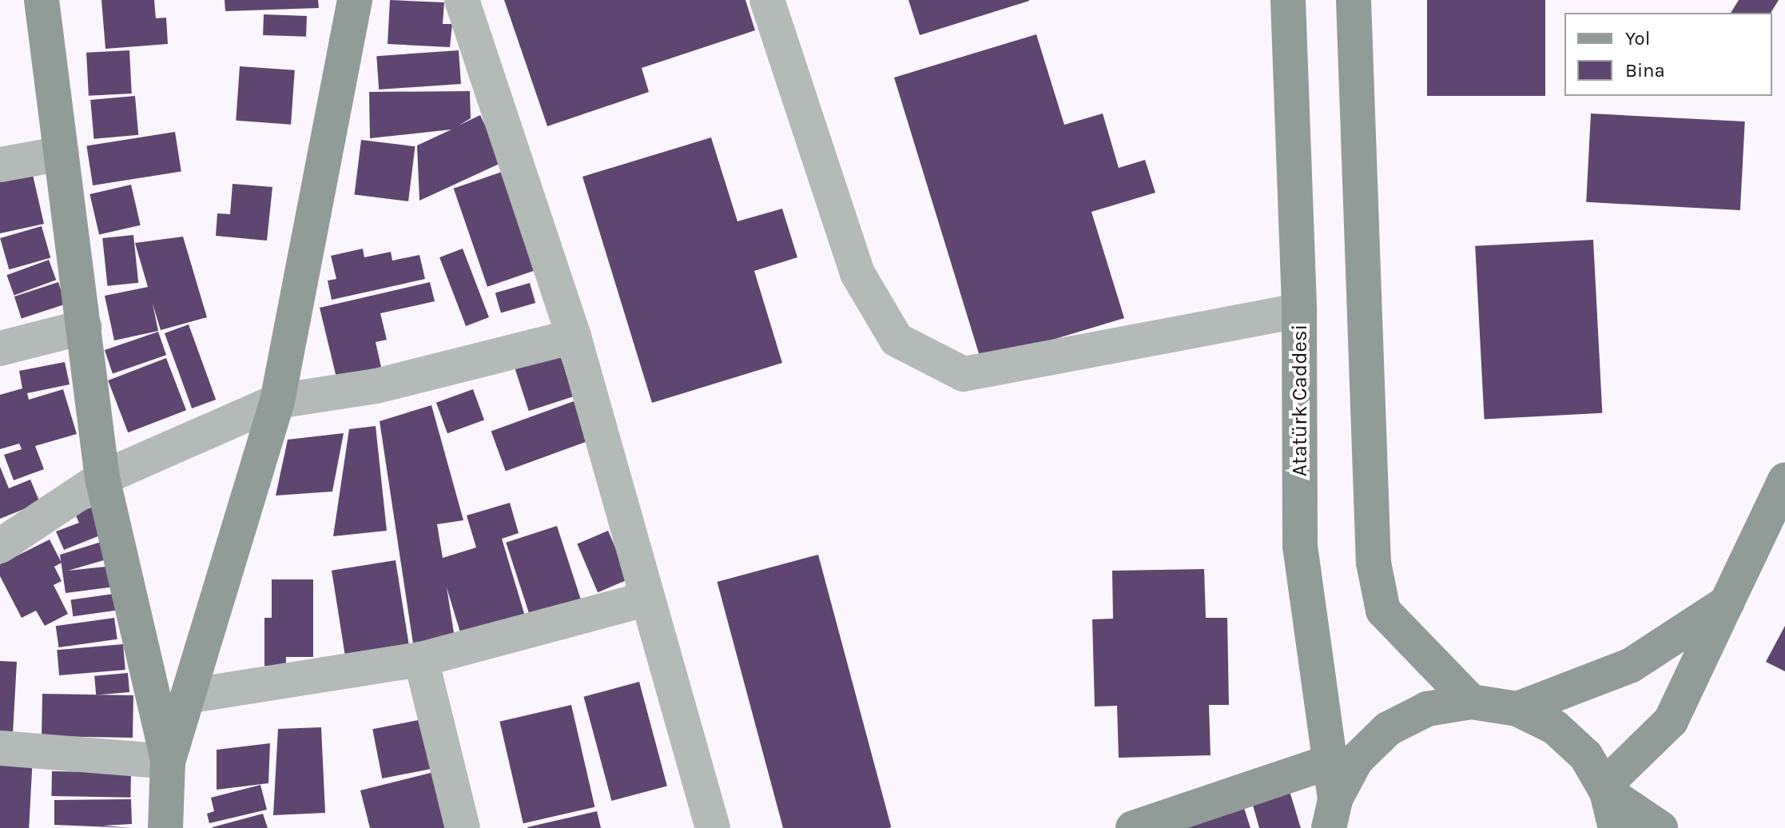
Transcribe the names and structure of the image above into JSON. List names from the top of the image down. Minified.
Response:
{"streets":{"street":["Atatürk Caddesi"]},"legend":["Yol","Bina"]}
